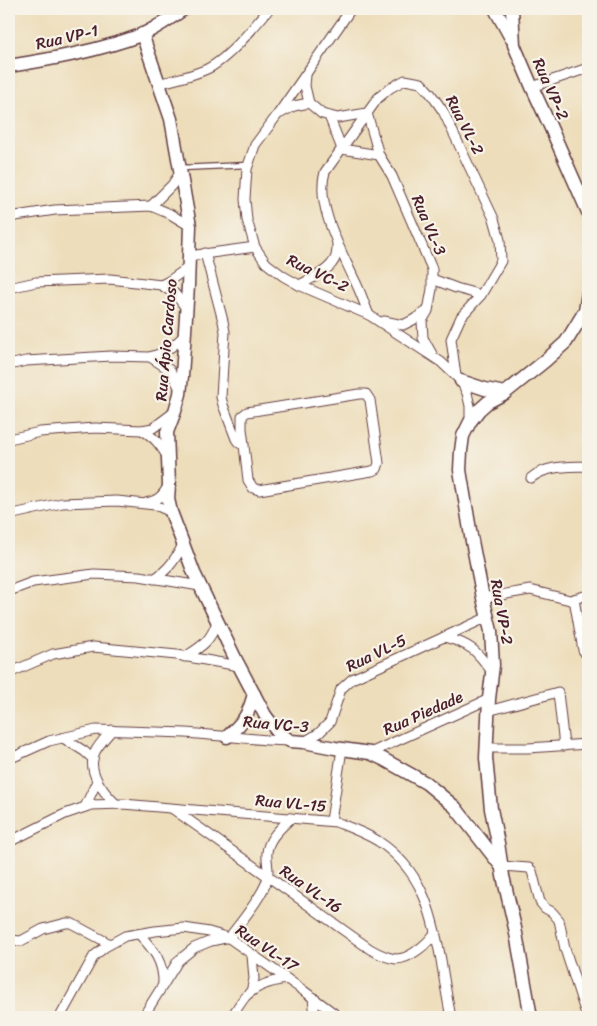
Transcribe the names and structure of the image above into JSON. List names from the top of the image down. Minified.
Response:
{"streets":{"street":["Rua VP-1","Rua VP-2","Rua VL-2","Rua VL-3","Rua VC-2","Rua Ápio Cardoso","Rua VL-5","Rua Piedade","Rua VC-3","Rua VL-15","Rua VL-16","Rua VL-17"]},"crossings":[["Rua VP-1","Rua Ápio Cardoso"],["Rua VP-2","Rua VC-2"],["Rua VP-2","Rua VL-5"],["Rua VP-2","Rua Piedade"],["Rua VP-2","Rua VC-3"],["Rua VL-2","Rua VL-3"],["Rua VL-2","Rua VC-2"],["Rua VL-3","Rua VC-2"],["Rua Ápio Cardoso","Rua VC-3"],["Rua VL-5","Rua VC-3"],["Rua Piedade","Rua VC-3"],["Rua VL-15","Rua VL-16"]]}
